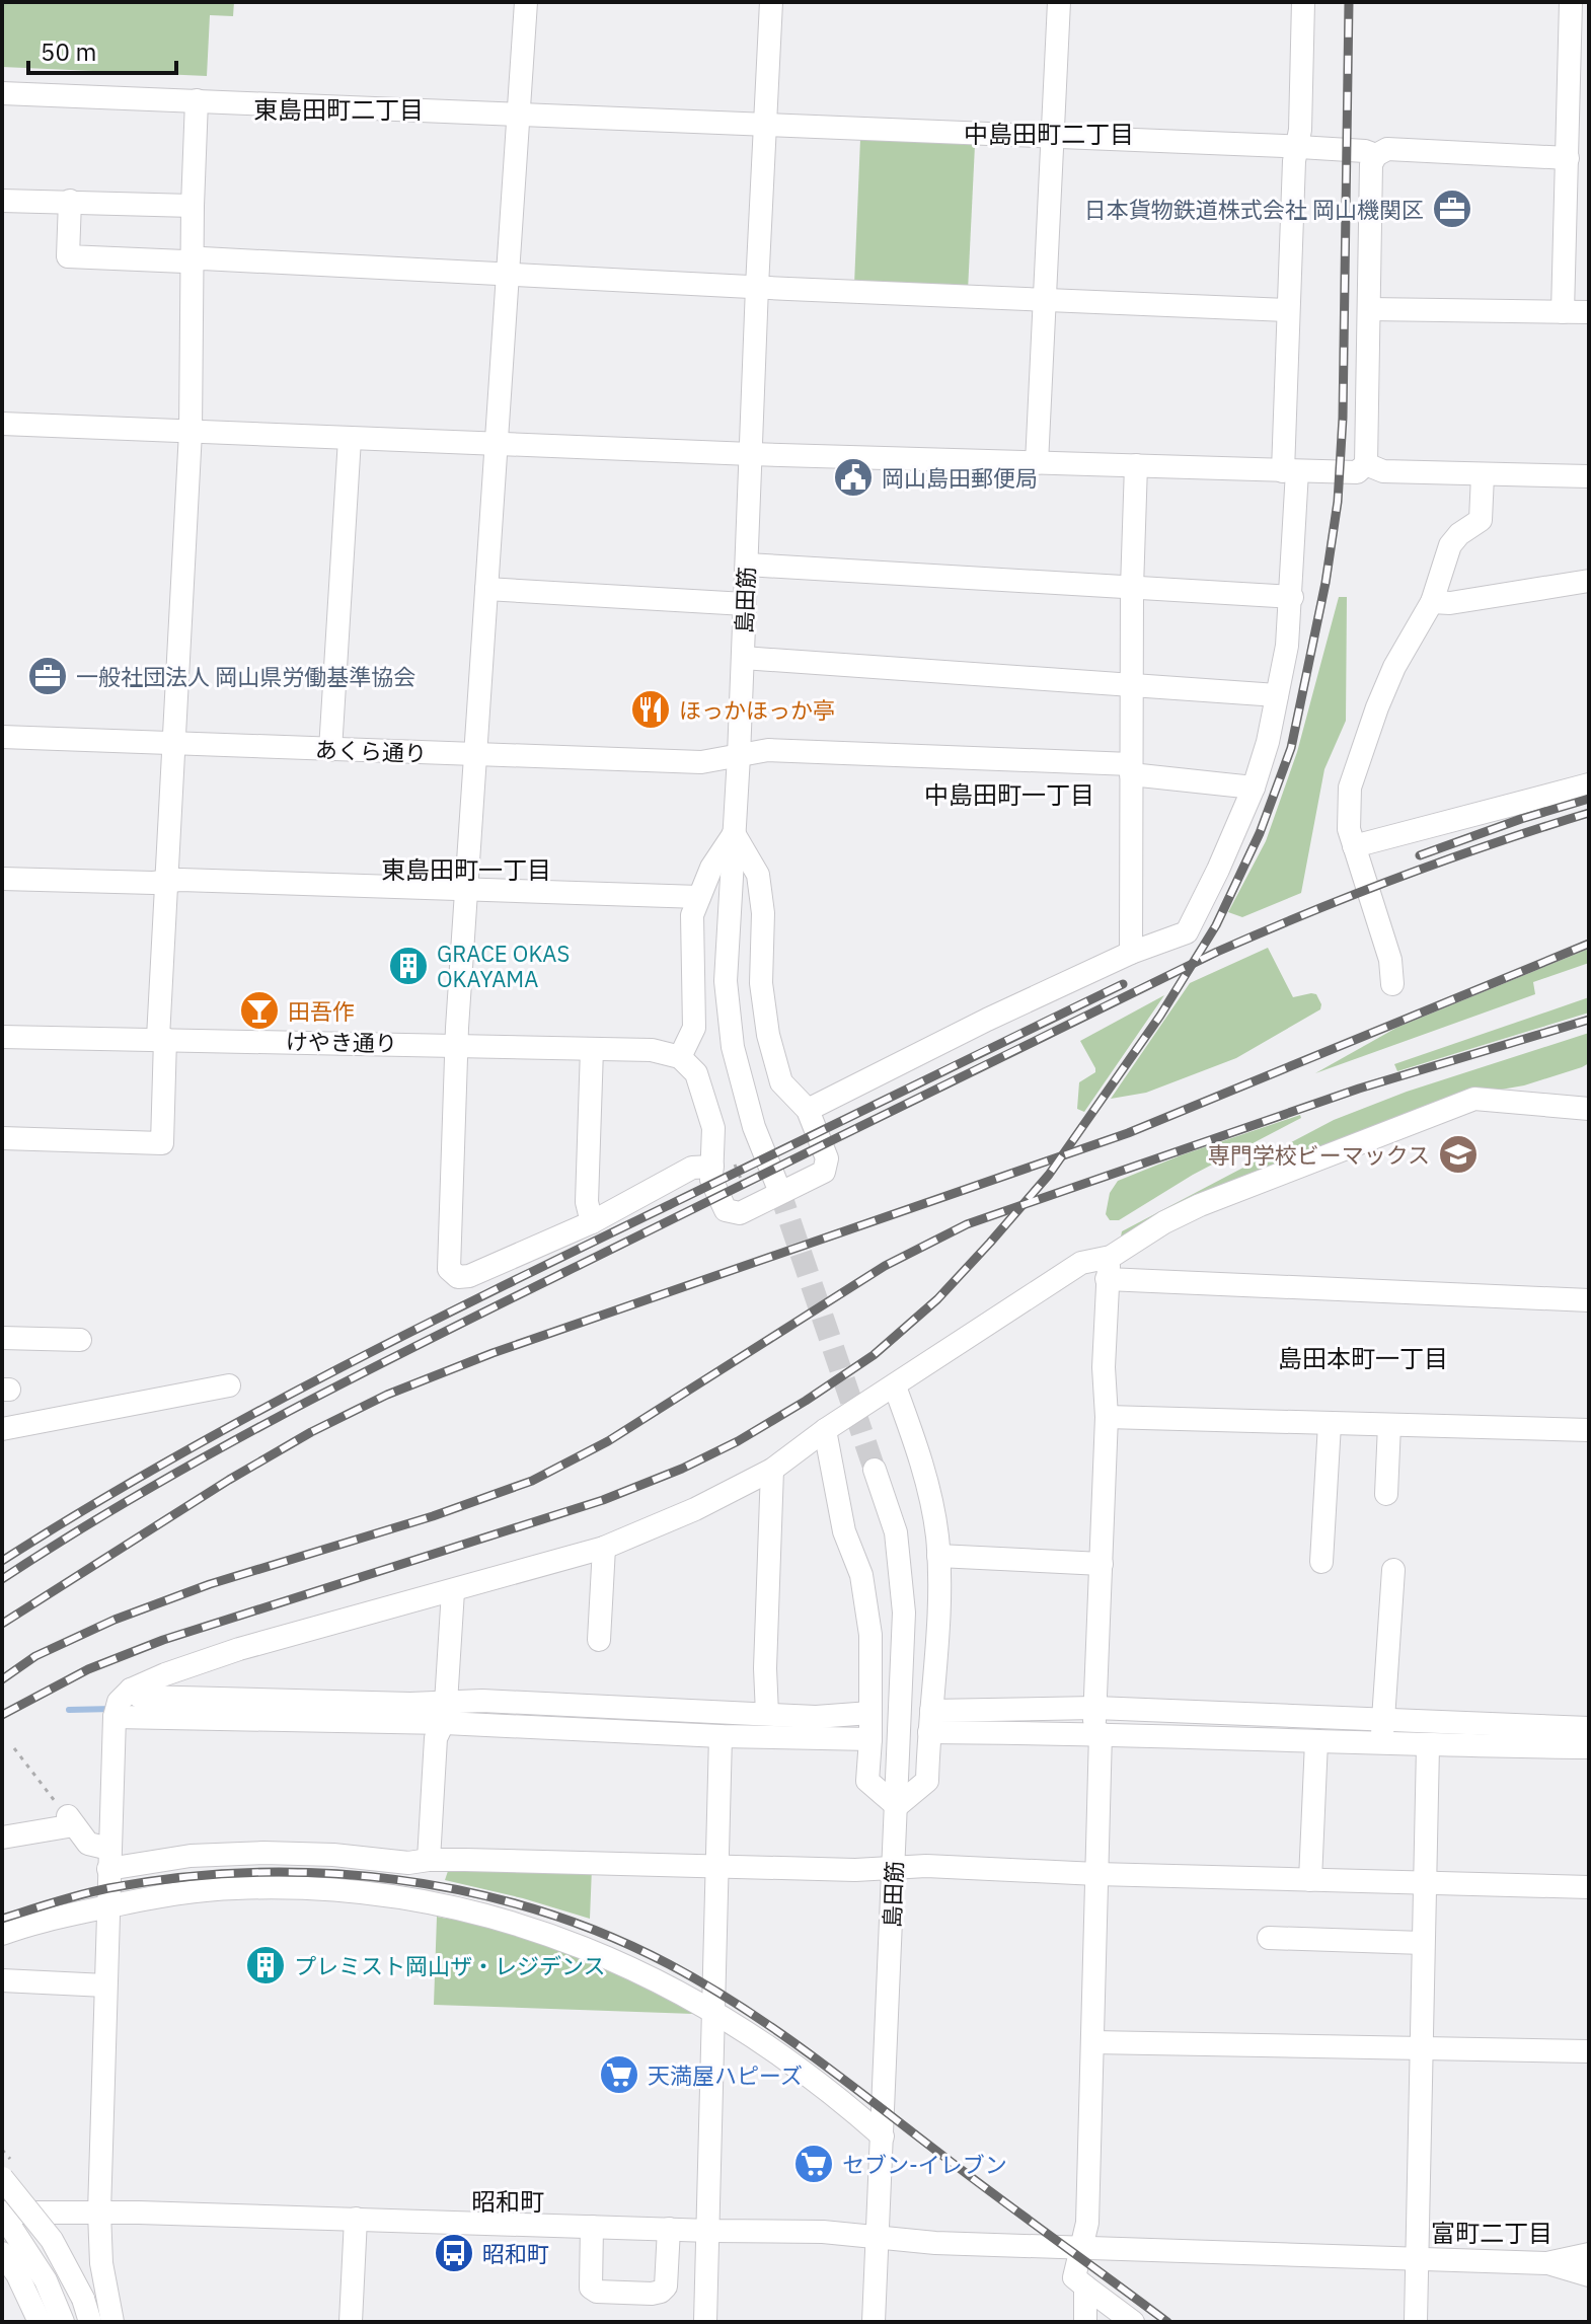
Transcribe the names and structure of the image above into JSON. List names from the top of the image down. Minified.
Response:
{"streets":{"street":["島田筋","あくら通り","けやき通り"]},"crossings":[["島田筋","あくら通り"]],"districts":["東島田町二丁目","中島田町二丁目","中島田町一丁目","東島田町一丁目","島田本町一丁目","昭和町","富町二丁目"],"places":{"office":["日本貨物鉄道株式会社 岡山機関区","一般社団法人 岡山県労働基準協会"],"public building":["岡山島田郵便局"],"restaurant":["ほっかほっか亭"],"building":["GRACE OKAS OKAYAMA","プレミスト岡山ザ・レジデンス"],"bar":["田吾作"],"school or university":["専門学校ビーマックス"],"supermarket":["天満屋ハピーズ","セブン-イレブン"],"bus stop":["昭和町"]},"scale_bar":"50 m"}
